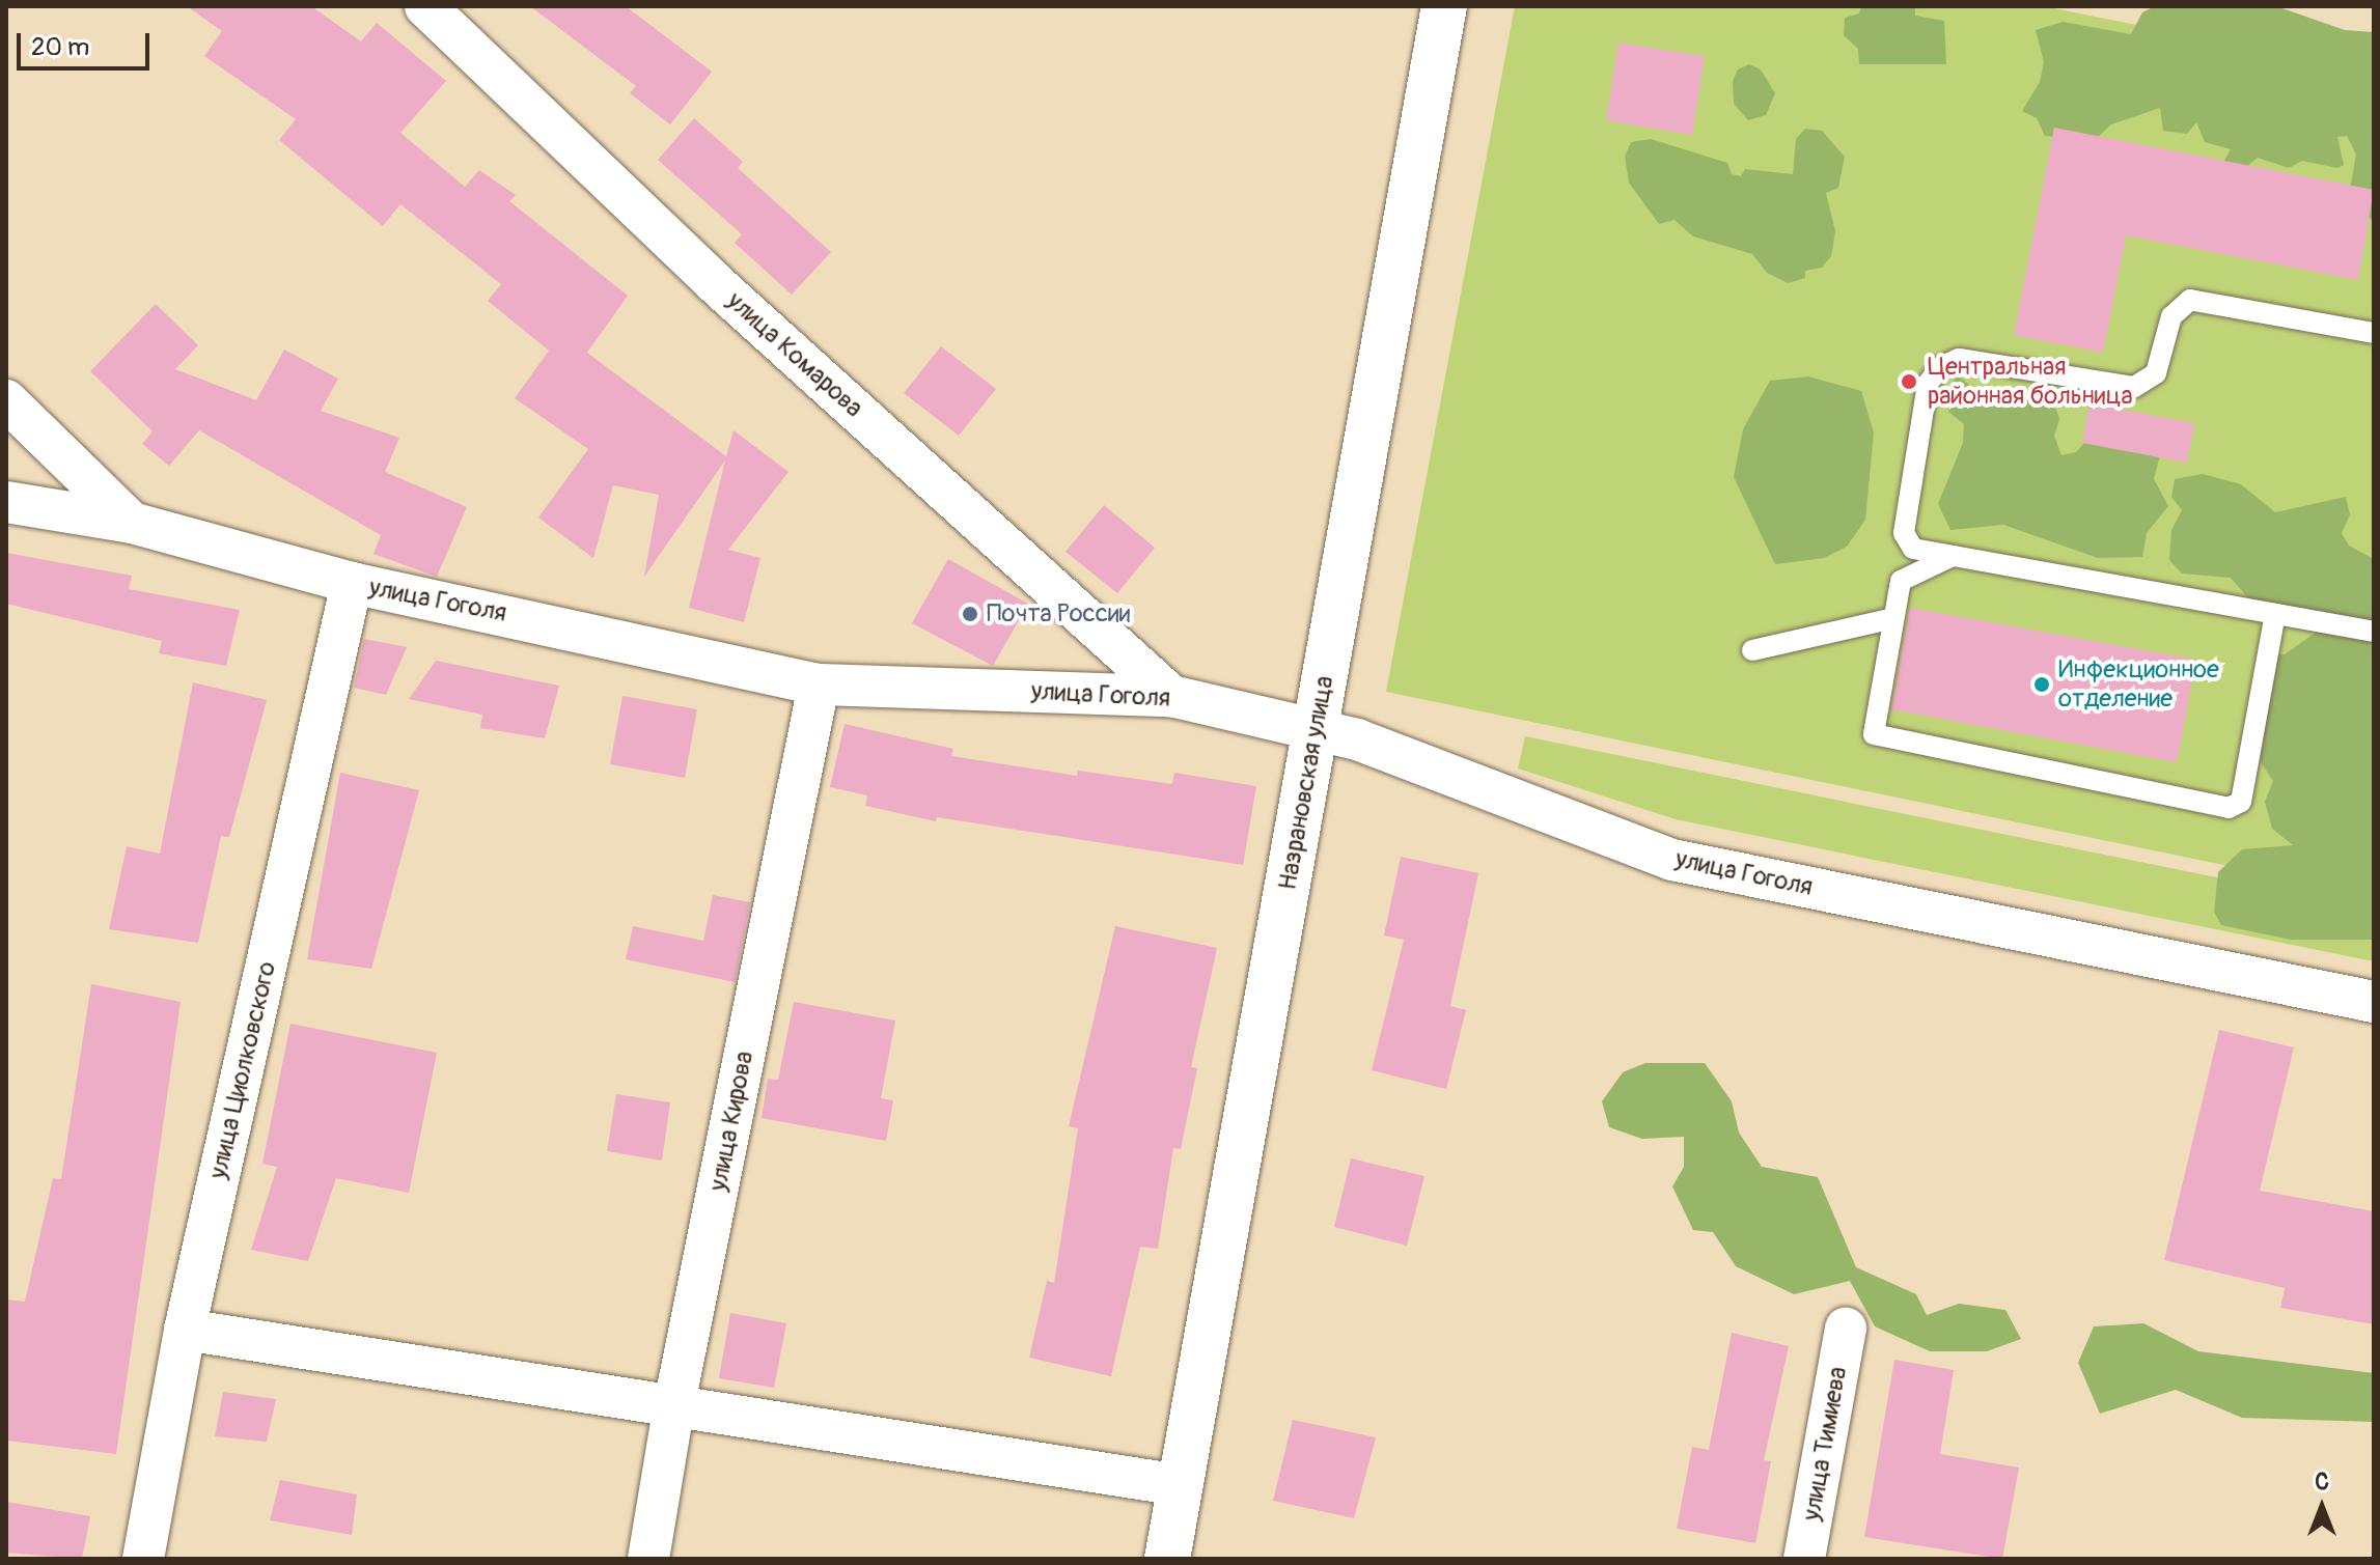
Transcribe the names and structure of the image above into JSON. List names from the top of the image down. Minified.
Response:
{"streets":{"street":["улица Комарова","улица Гоголя","Назрановская улица","улица Циолковского","улица Кирова","улица Тимиева"]},"crossings":[["улица Комарова","улица Гоголя"],["улица Гоголя","Назрановская улица"],["улица Гоголя","улица Циолковского"],["улица Гоголя","улица Кирова"]],"places":["Центральная районная больница","Почта России","Инфекционное отделение"],"scale_bar":"20 m","north":"top"}
